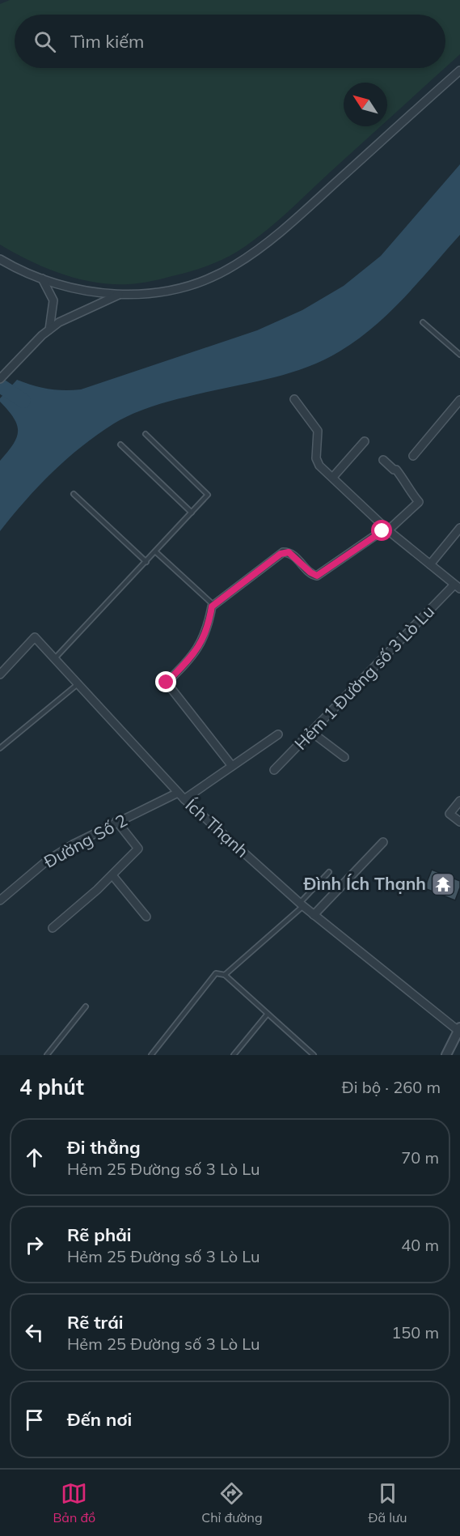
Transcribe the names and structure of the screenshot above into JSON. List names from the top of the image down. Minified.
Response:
{"streets":{"street":["Hẻm 1 Đường số 3 Lò Lu","Ích Thạnh","Đường Số 2"]},"crossings":[["Ích Thạnh","Đường Số 2"]],"places":{"temple":["Đình Ích Thạnh"]},"north":"top left","page":{"search":"Tìm kiếm","heading":["4 phút","Đi bộ · 260 m"],"list":[["Đi thẳng","Hẻm 25 Đường số 3 Lò Lu","70 m"],["Rẽ phải","Hẻm 25 Đường số 3 Lò Lu","40 m"],["Rẽ trái","Hẻm 25 Đường số 3 Lò Lu","150 m"],"Đến nơi"],"nav":["Bản đồ","Chỉ đường","Đã lưu"]}}
